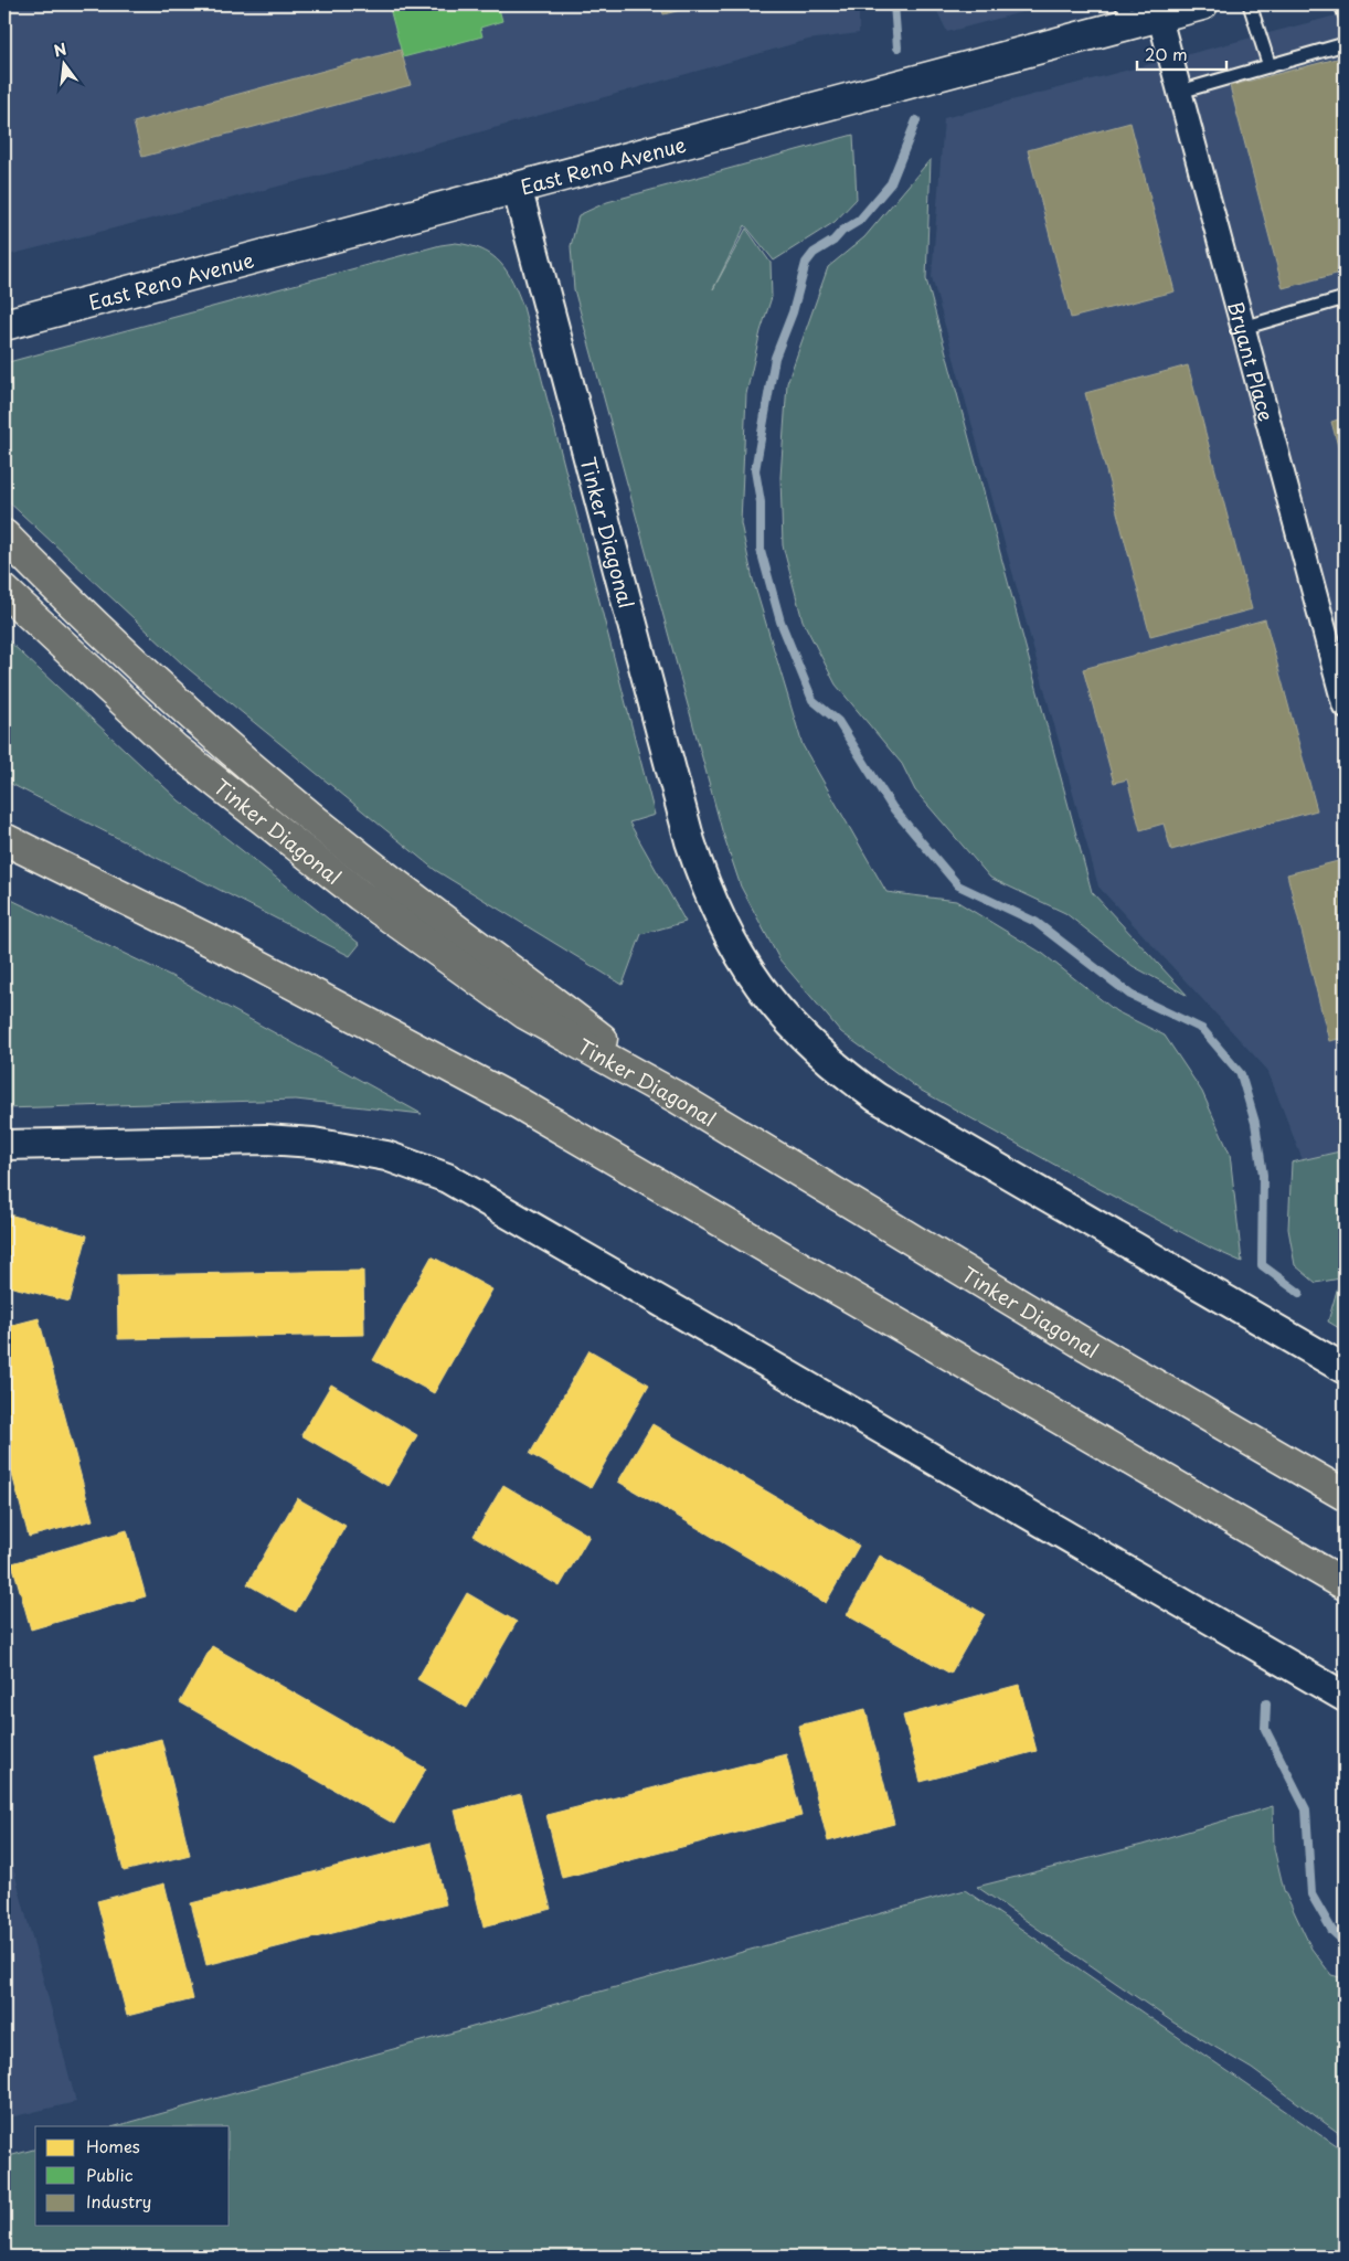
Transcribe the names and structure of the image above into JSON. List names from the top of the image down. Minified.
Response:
{"streets":{"highway":["Tinker Diagonal"],"main road":["East Reno Avenue"],"street":["Bryant Place"]},"crossings":[["East Reno Avenue","Bryant Place"],["East Reno Avenue","Tinker Diagonal"]],"legend":["Homes","Public","Industry"],"scale_bar":"20 m","north":"top"}
